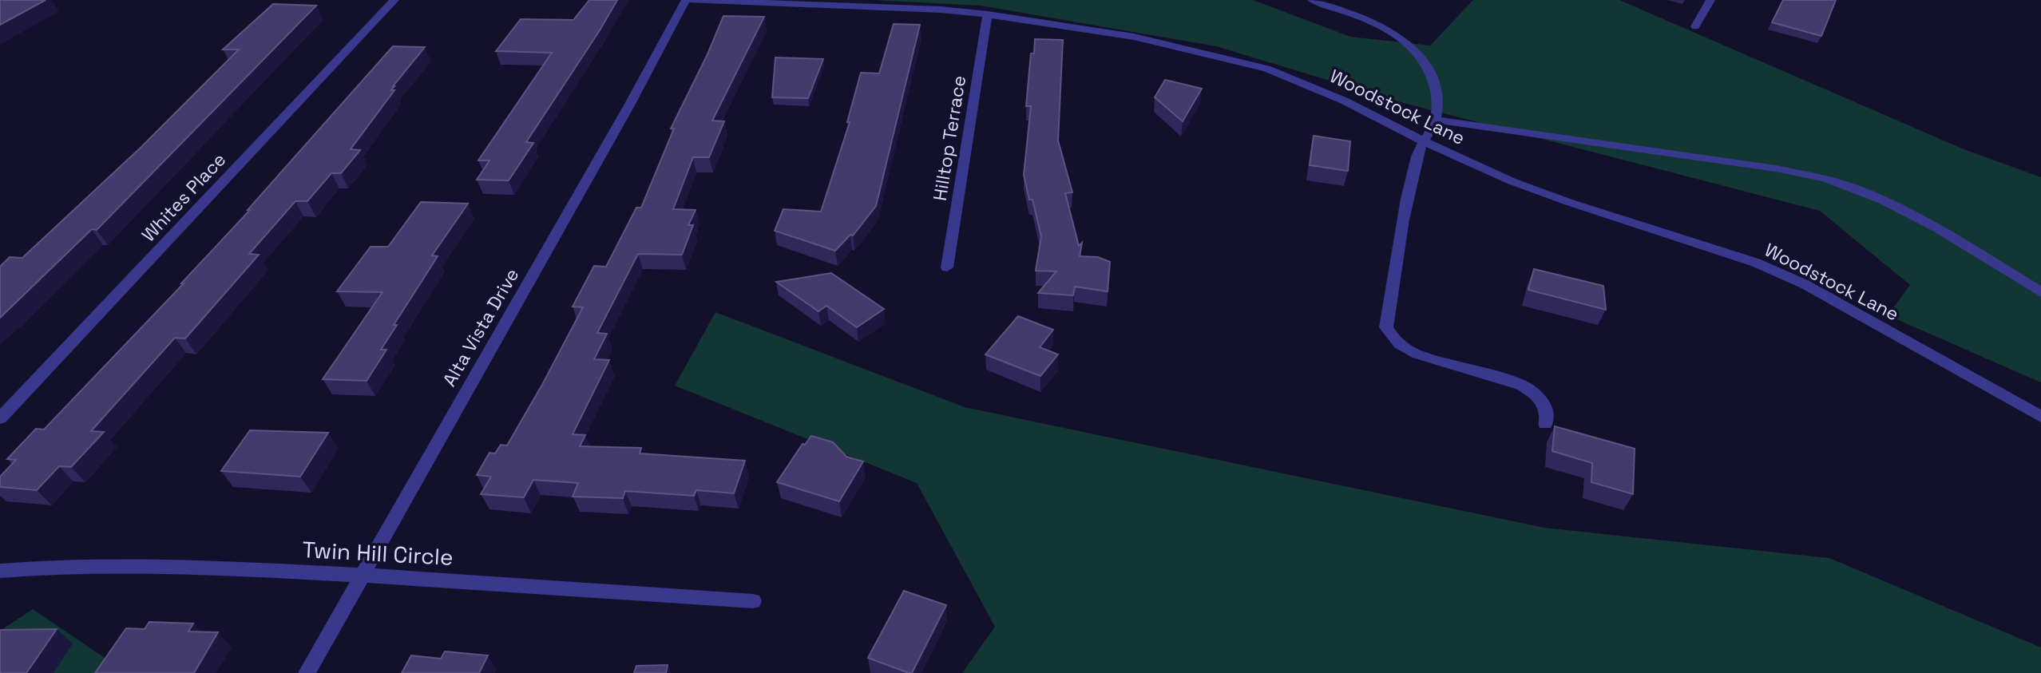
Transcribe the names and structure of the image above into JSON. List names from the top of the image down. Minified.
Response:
{"streets":{"street":["Woodstock Lane","Hilltop Terrace","Whites Place","Alta Vista Drive","Twin Hill Circle"]},"crossings":[["Woodstock Lane","Hilltop Terrace"],["Woodstock Lane","Alta Vista Drive"],["Alta Vista Drive","Twin Hill Circle"]]}
